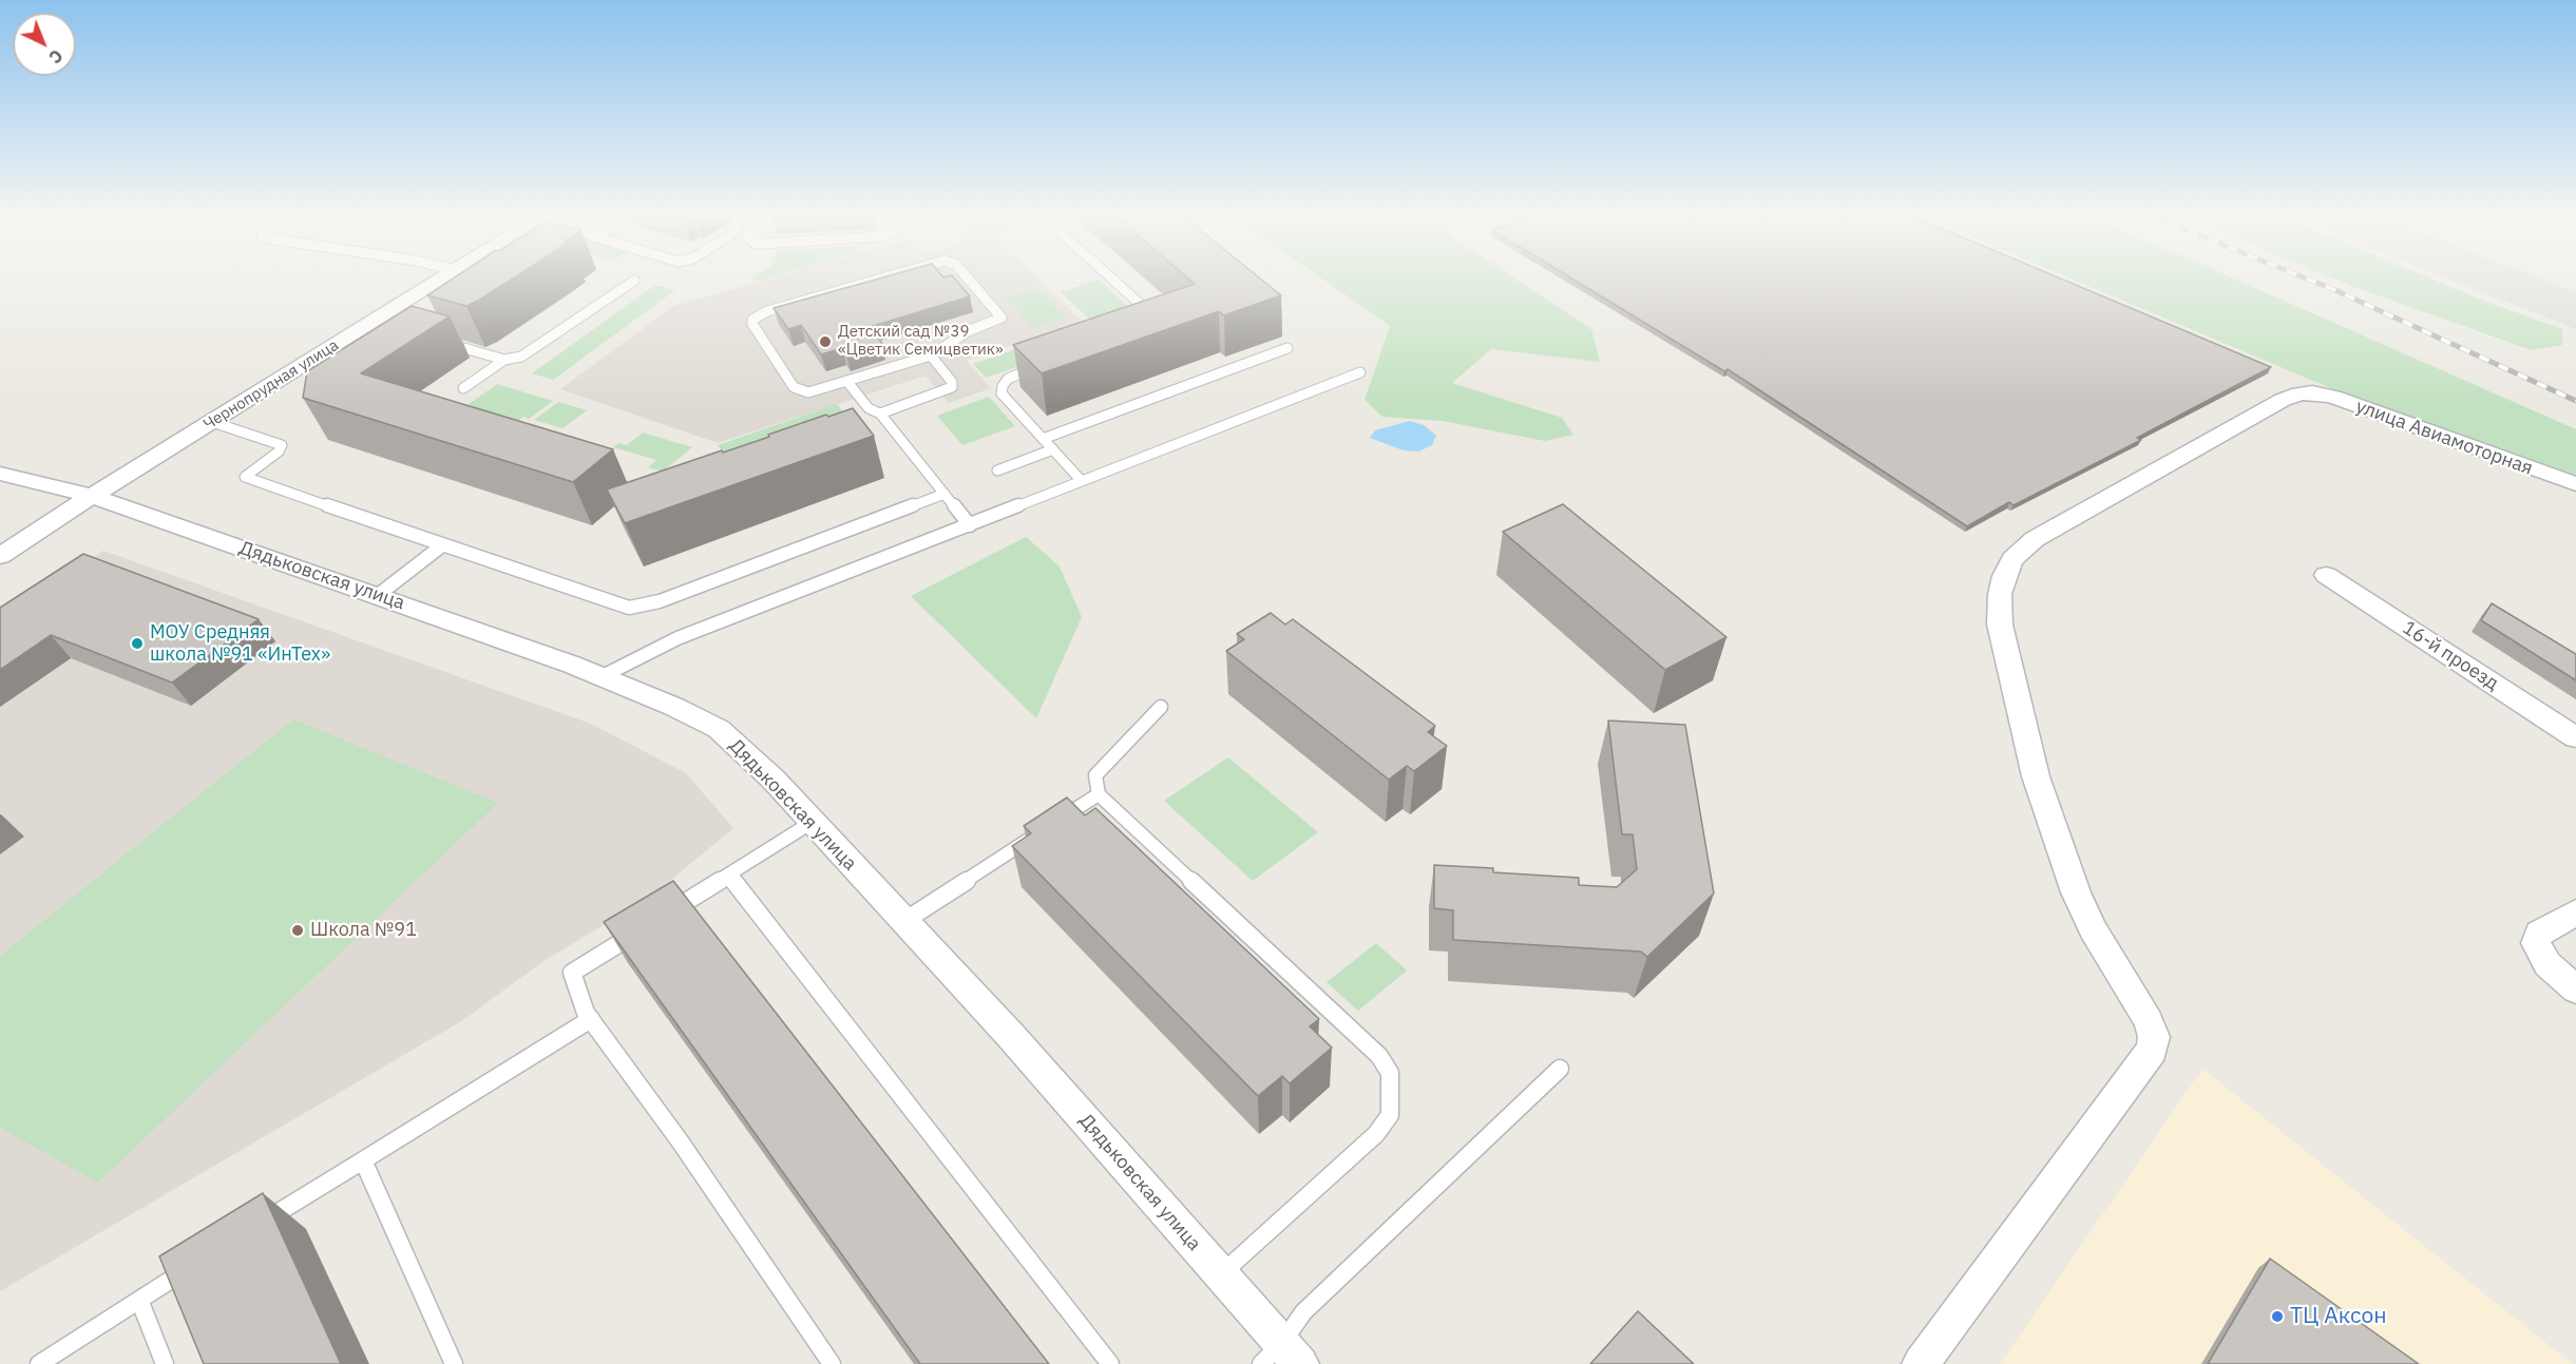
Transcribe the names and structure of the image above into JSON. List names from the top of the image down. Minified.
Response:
{"streets":{"street":["Чернопрудная улица","улица Авиамоторная","Дядьковская улица","16-й проезд"]},"crossings":[["Чернопрудная улица","Дядьковская улица"]],"places":["Детский сад №39 «Цветик Семицветик»","МОУ Средняя школа №91 «ИнТех»","Школа №91","ТЦ Аксон"],"north":"bottom right"}
